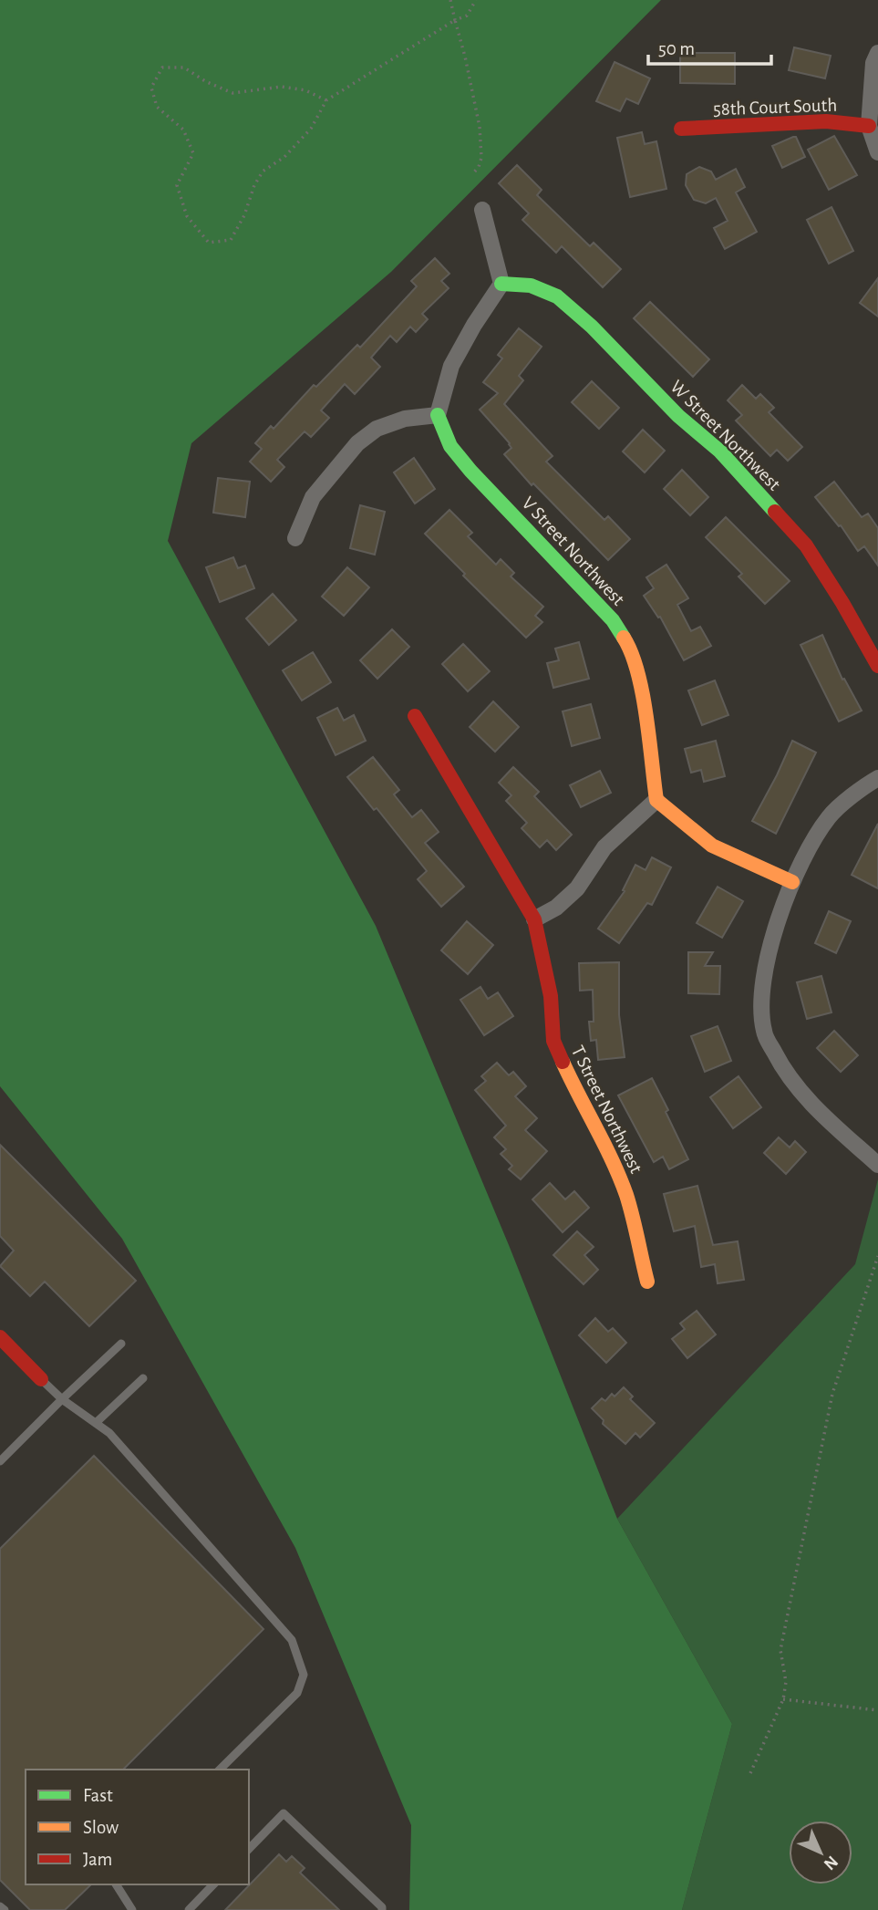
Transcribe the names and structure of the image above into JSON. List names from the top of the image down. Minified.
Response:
{"streets":{"street":["58th Court South","W Street Northwest","V Street Northwest","T Street Northwest"]},"legend":["Fast","Slow","Jam"],"scale_bar":"50 m","north":"bottom right"}
